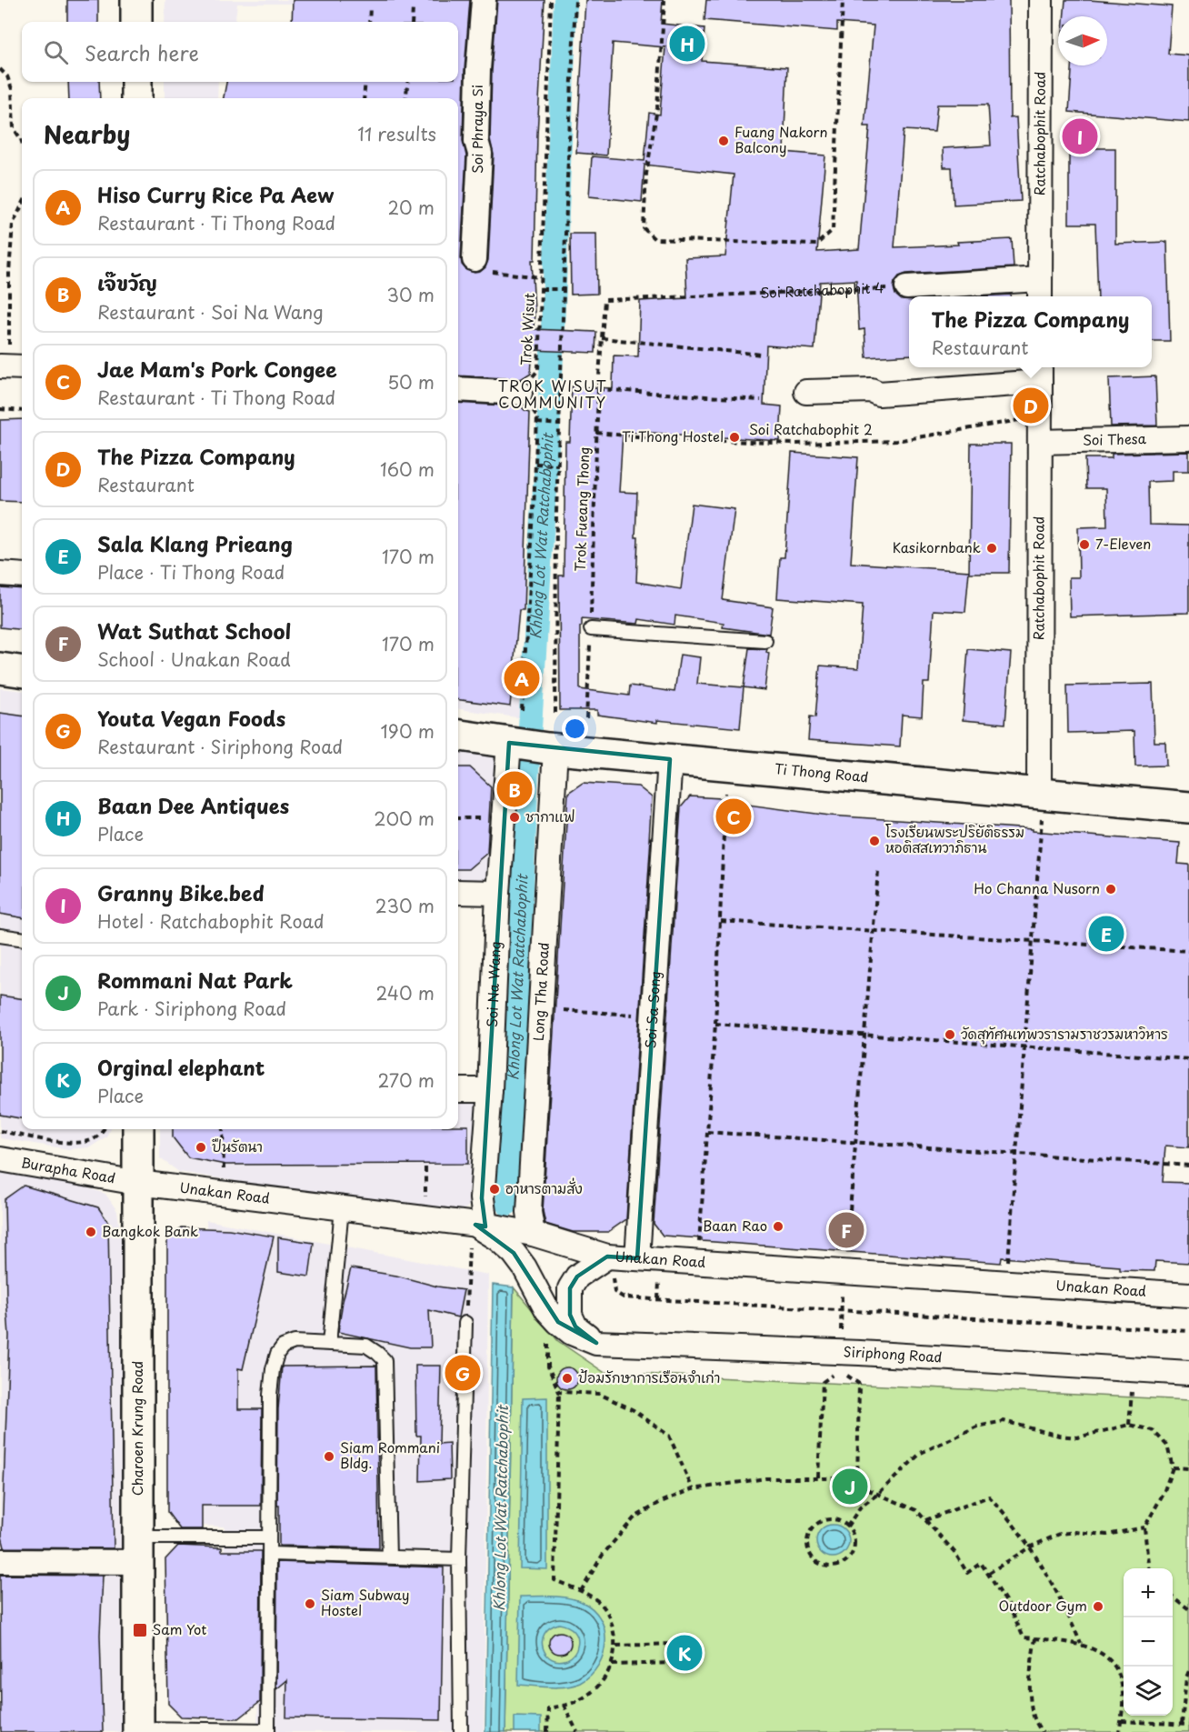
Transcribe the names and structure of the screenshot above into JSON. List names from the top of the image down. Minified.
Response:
{"streets":{"main road":["Ti Thong Road","Charoen Krung Road"],"street":["Soi Phraya Si","Ratchabophit Road","Soi Thesa","Soi Na Wang","Long Tha Road","Soi Sa Song","Burapha Road","Unakan Road","Siriphong Road"],"path":["Soi Ratchabophit 4","Trok Wisut","Soi Ratchabophit 2","Trok Fueang Thong"]},"crossings":[["Ratchabophit Road","Soi Thesa"],["Ratchabophit Road","Ti Thong Road"],["Soi Ratchabophit 4","Trok Fueang Thong"],["Soi Ratchabophit 2","Trok Fueang Thong"],["Ti Thong Road","Soi Na Wang"],["Ti Thong Road","Long Tha Road"],["Ti Thong Road","Soi Sa Song"],["Soi Na Wang","Long Tha Road"],["Soi Na Wang","Unakan Road"],["Soi Na Wang","Siriphong Road"],["Long Tha Road","Unakan Road"],["Soi Sa Song","Unakan Road"],["Burapha Road","Unakan Road"],["Burapha Road","Charoen Krung Road"],["Unakan Road","Siriphong Road"],["Unakan Road","Charoen Krung Road"]],"districts":["TROK WISUT COMMUNITY"],"water":["Khlong Lot Wat Ratchabophit"],"places":{"other":["Fuang Nakorn Balcony","Ti Thong Hostel","7-Eleven","Kasikornbank","ชากาแฟ","โรงเรียนพระปริยัติธรรม หอติสสเทวาภิธาน","Ho Channa Nusorn","วัดสุทัศนเทพวรารามราชวรมหาวิหาร","ปืนรัตนา","อาหารตามสั่ง","Baan Rao","Bangkok Bank","ป้อมรักษาการเรือนจำเก่า","Siam Rommani Bldg.","Siam Subway Hostel","Outdoor Gym"],"transit":["Sam Yot"]},"north":"right","page":{"search":"Search here","pins":["H","I","D","A","B","C","E","F","G","J","K"],"heading":["Nearby","11 results"],"list":[{"mark":"A","name":"Hiso Curry Rice Pa Aew","note":"Restaurant · Ti Thong Road","value":"20 m"},{"mark":"B","name":"เจ๊ขวัญ","note":"Restaurant · Soi Na Wang","value":"30 m"},{"mark":"C","name":"Jae Mam's Pork Congee","note":"Restaurant · Ti Thong Road","value":"50 m"},{"mark":"D","name":"The Pizza Company","note":"Restaurant","value":"160 m"},{"mark":"E","name":"Sala Klang Prieang","note":"Place · Ti Thong Road","value":"170 m"},{"mark":"F","name":"Wat Suthat School","note":"School · Unakan Road","value":"170 m"},{"mark":"G","name":"Youta Vegan Foods","note":"Restaurant · Siriphong Road","value":"190 m"},{"mark":"H","name":"Baan Dee Antiques","note":"Place","value":"200 m"},{"mark":"I","name":"Granny Bike.bed","note":"Hotel · Ratchabophit Road","value":"230 m"},{"mark":"J","name":"Rommani Nat Park","note":"Park · Siriphong Road","value":"240 m"},{"mark":"K","name":"Orginal elephant","note":"Place","value":"270 m"}],"popup":["The Pizza Company","Restaurant"],"map_buttons":["+","−"]}}
